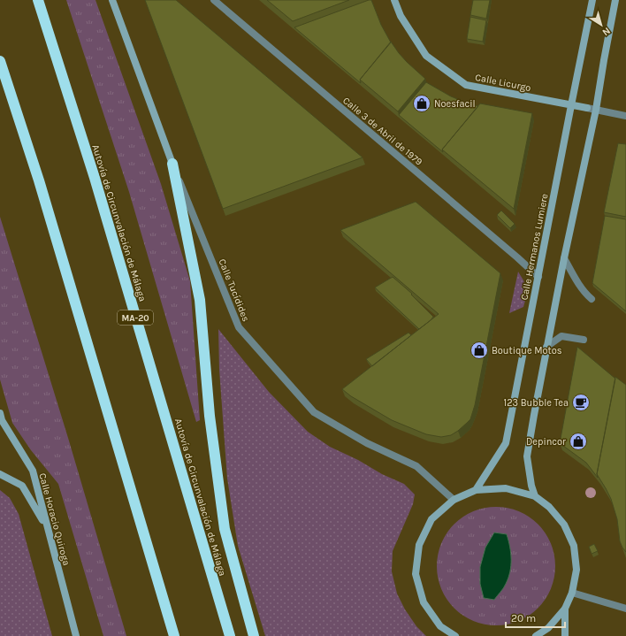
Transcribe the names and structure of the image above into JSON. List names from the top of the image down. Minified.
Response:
{"streets":{"highway":["Autovía de Circunvalación de Málaga","MA-20"],"main road":["Calle Licurgo","Calle Hermanos Lumiere","Calle Tucídides","Calle Horacio Quiroga"],"street":["Calle 3 de Abril de 1979"]},"crossings":[["Calle Licurgo","Calle Hermanos Lumiere"],["Calle 3 de Abril de 1979","Calle Hermanos Lumiere"]],"places":{"shop":["Noesfacil","Boutique Motos","Depincor"],"cafe":["123 Bubble Tea"]},"scale_bar":"20 m","north":"bottom right"}
